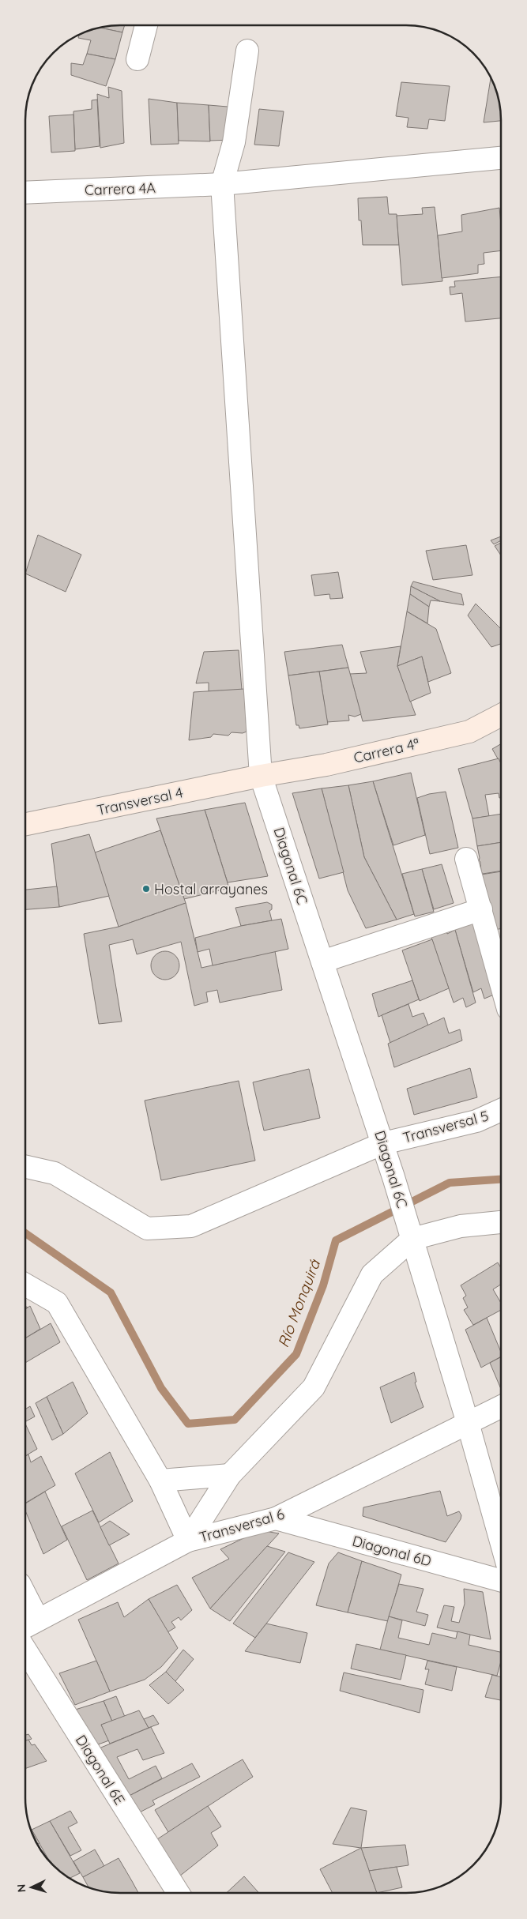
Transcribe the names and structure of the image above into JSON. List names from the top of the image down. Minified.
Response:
{"streets":{"street":["Carrera 4A","Carrera 4ª","Transversal 4","Diagonal 6C","Transversal 5","Transversal 6","Diagonal 6D","Diagonal 6E"]},"crossings":[["Carrera 4A","Diagonal 6C"],["Carrera 4ª","Transversal 4"],["Carrera 4ª","Diagonal 6C"],["Transversal 4","Diagonal 6C"],["Diagonal 6C","Transversal 5"],["Diagonal 6C","Transversal 6"],["Transversal 6","Diagonal 6D"]],"water":["Río Monquirá"],"places":["Hostal arrayanes"],"north":"left"}
